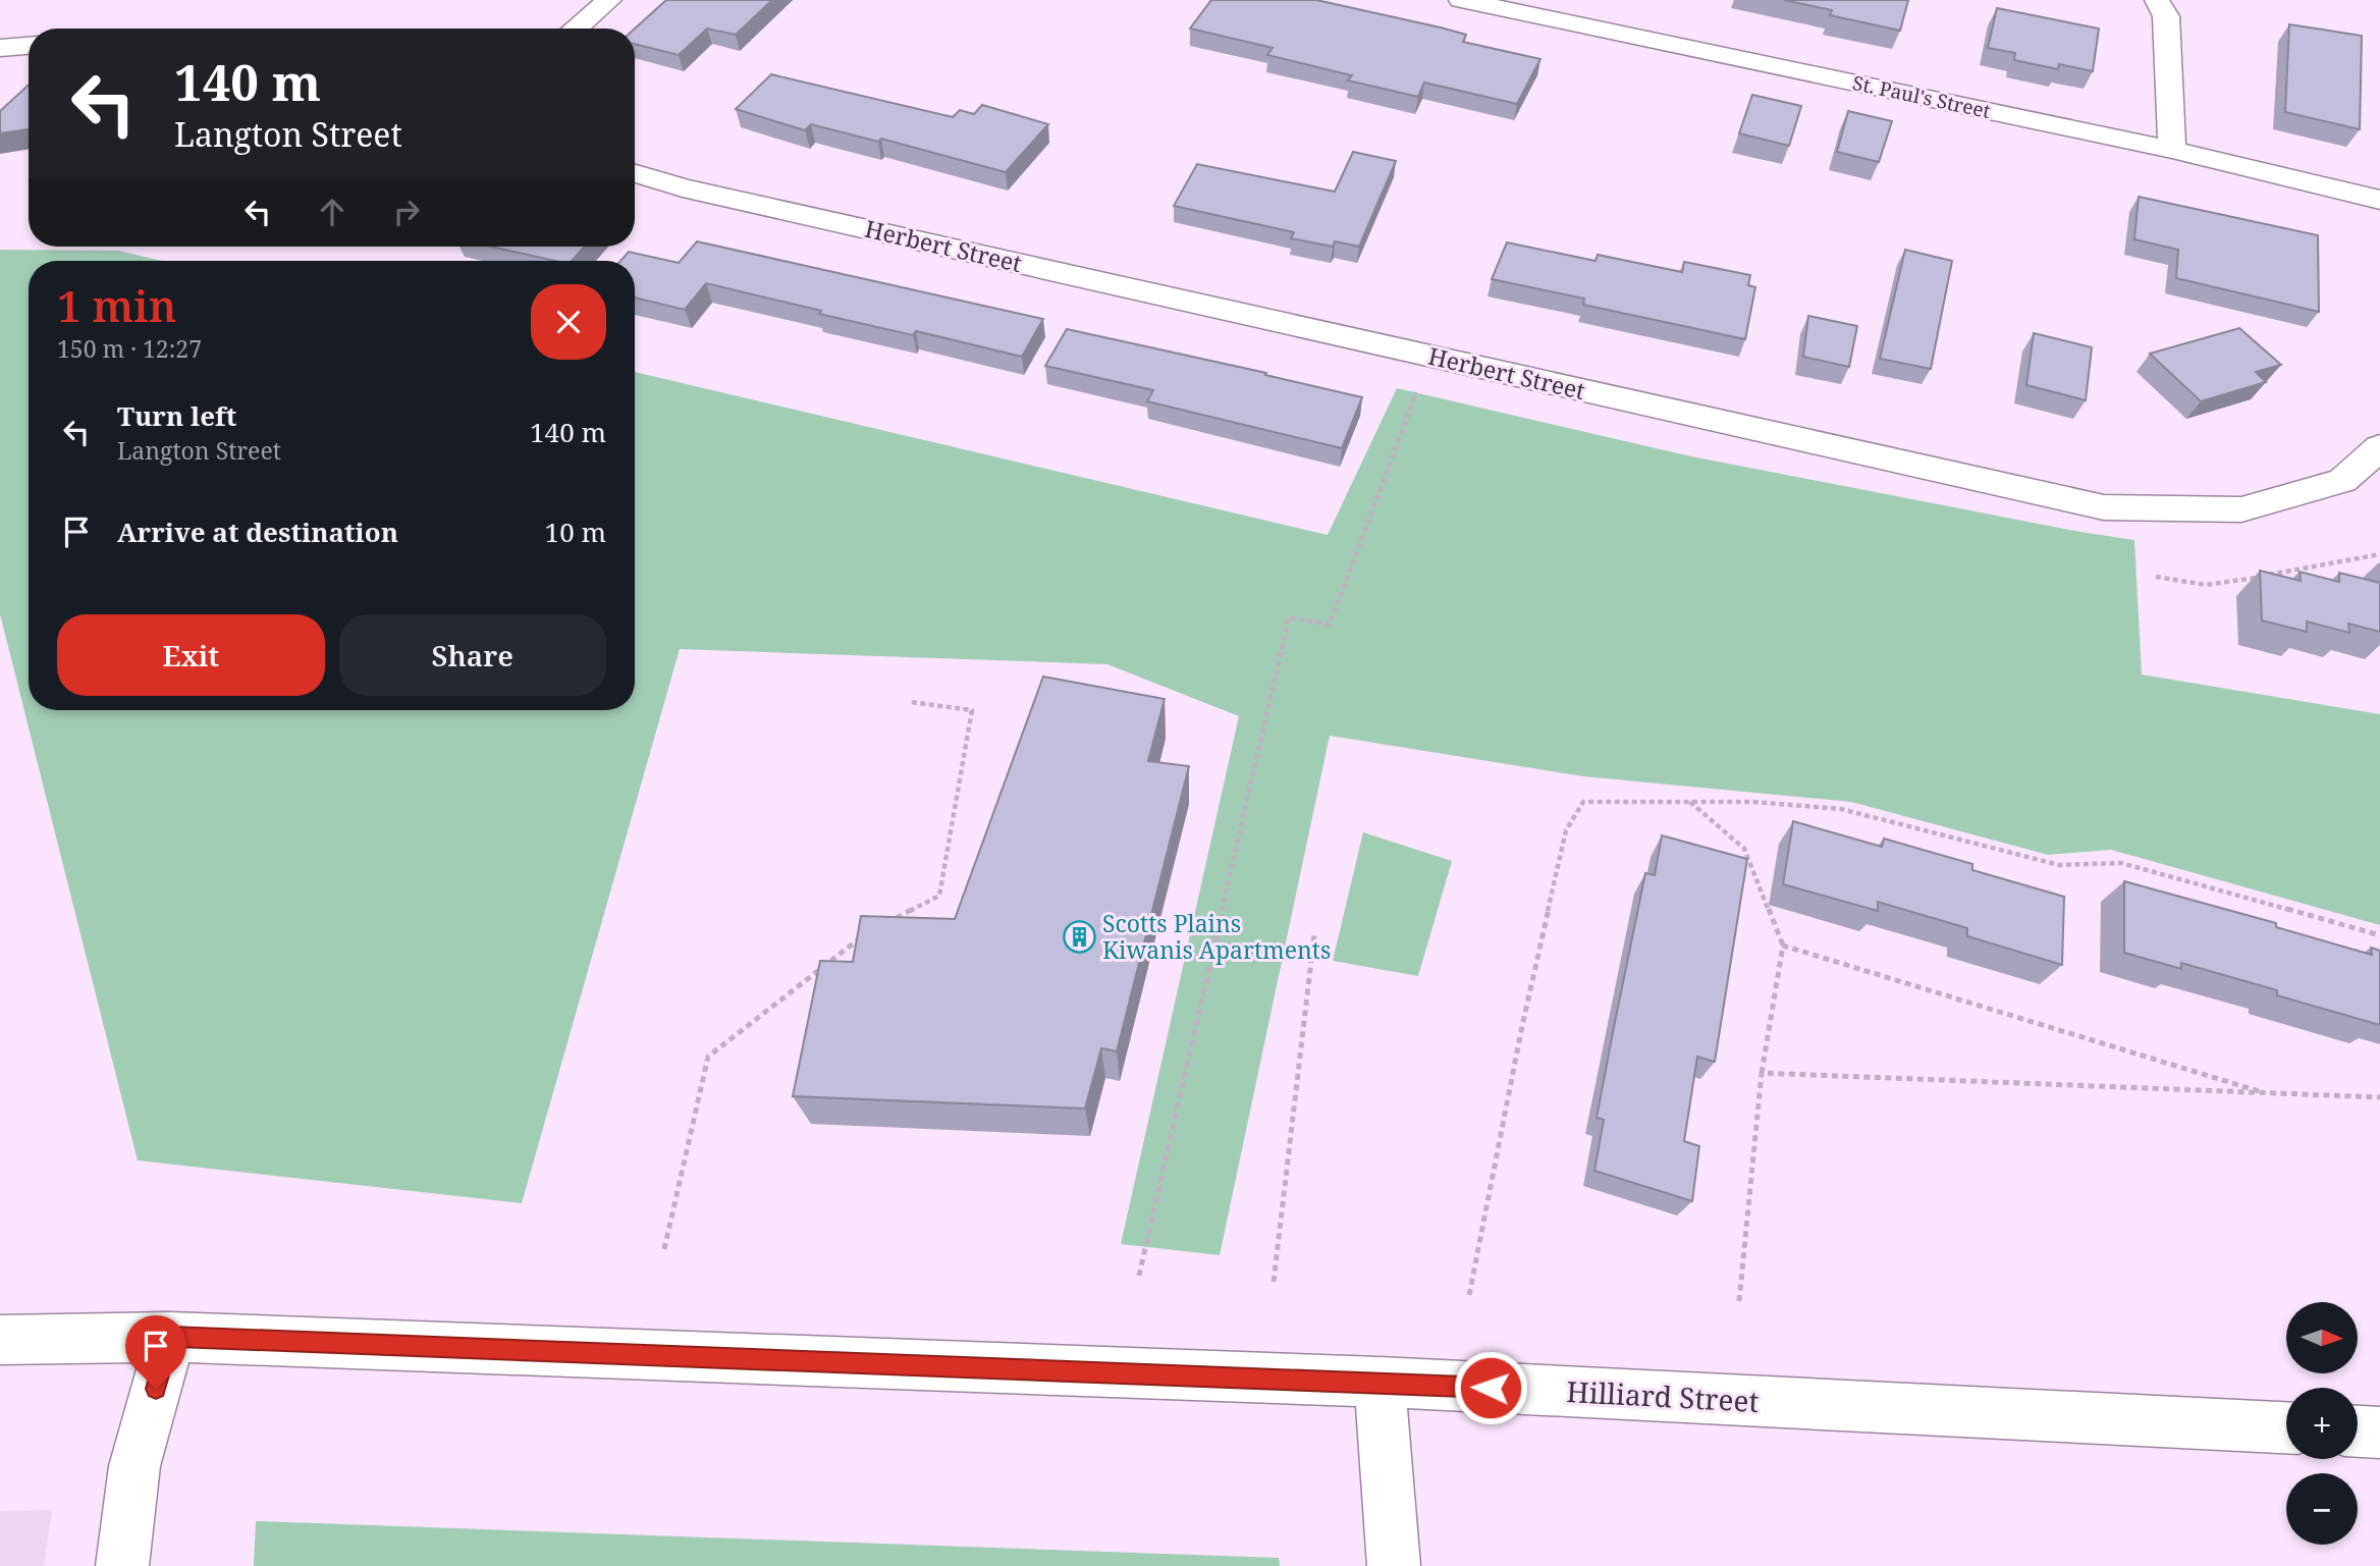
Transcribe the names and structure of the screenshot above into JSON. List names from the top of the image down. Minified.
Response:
{"streets":{"street":["St. Paul's Street","Herbert Street","Hilliard Street"]},"places":{"building":["Scotts Plains Kiwanis Apartments"]},"north":"right","page":{"turn":["140 m","Langton Street"],"heading":["1 min","150 m · 12:27"],"list":[{"name":"Turn left","note":"Langton Street","value":"140 m"},{"name":"Arrive at destination","value":"10 m"}],"buttons":["Exit","Share"],"map_buttons":["+","−"]}}
